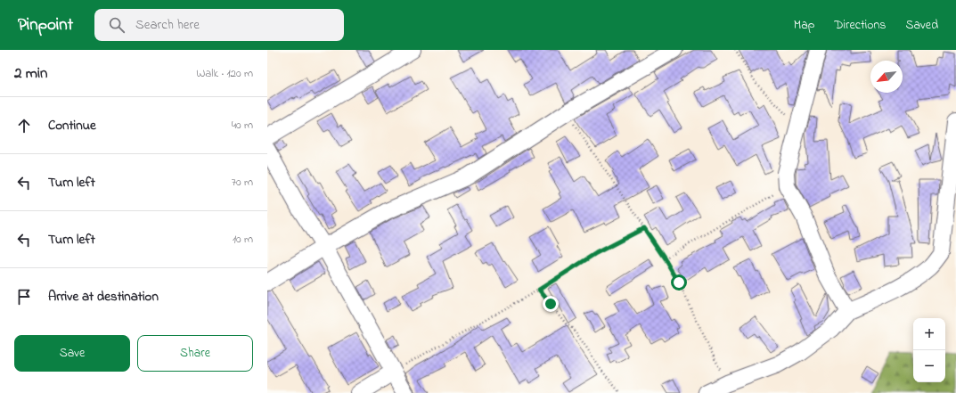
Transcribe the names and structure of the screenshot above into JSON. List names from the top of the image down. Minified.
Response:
{"north":"bottom left","page":{"header":"Pinpoint","search":"Search here","nav":["Map","Directions","Saved"],"heading":["2 min","Walk · 120 m"],"list":[["Continue","40 m"],["Turn left","70 m"],["Turn left","10 m"],"Arrive at destination"],"map_buttons":["+","−"],"buttons":["Save","Share"]}}
